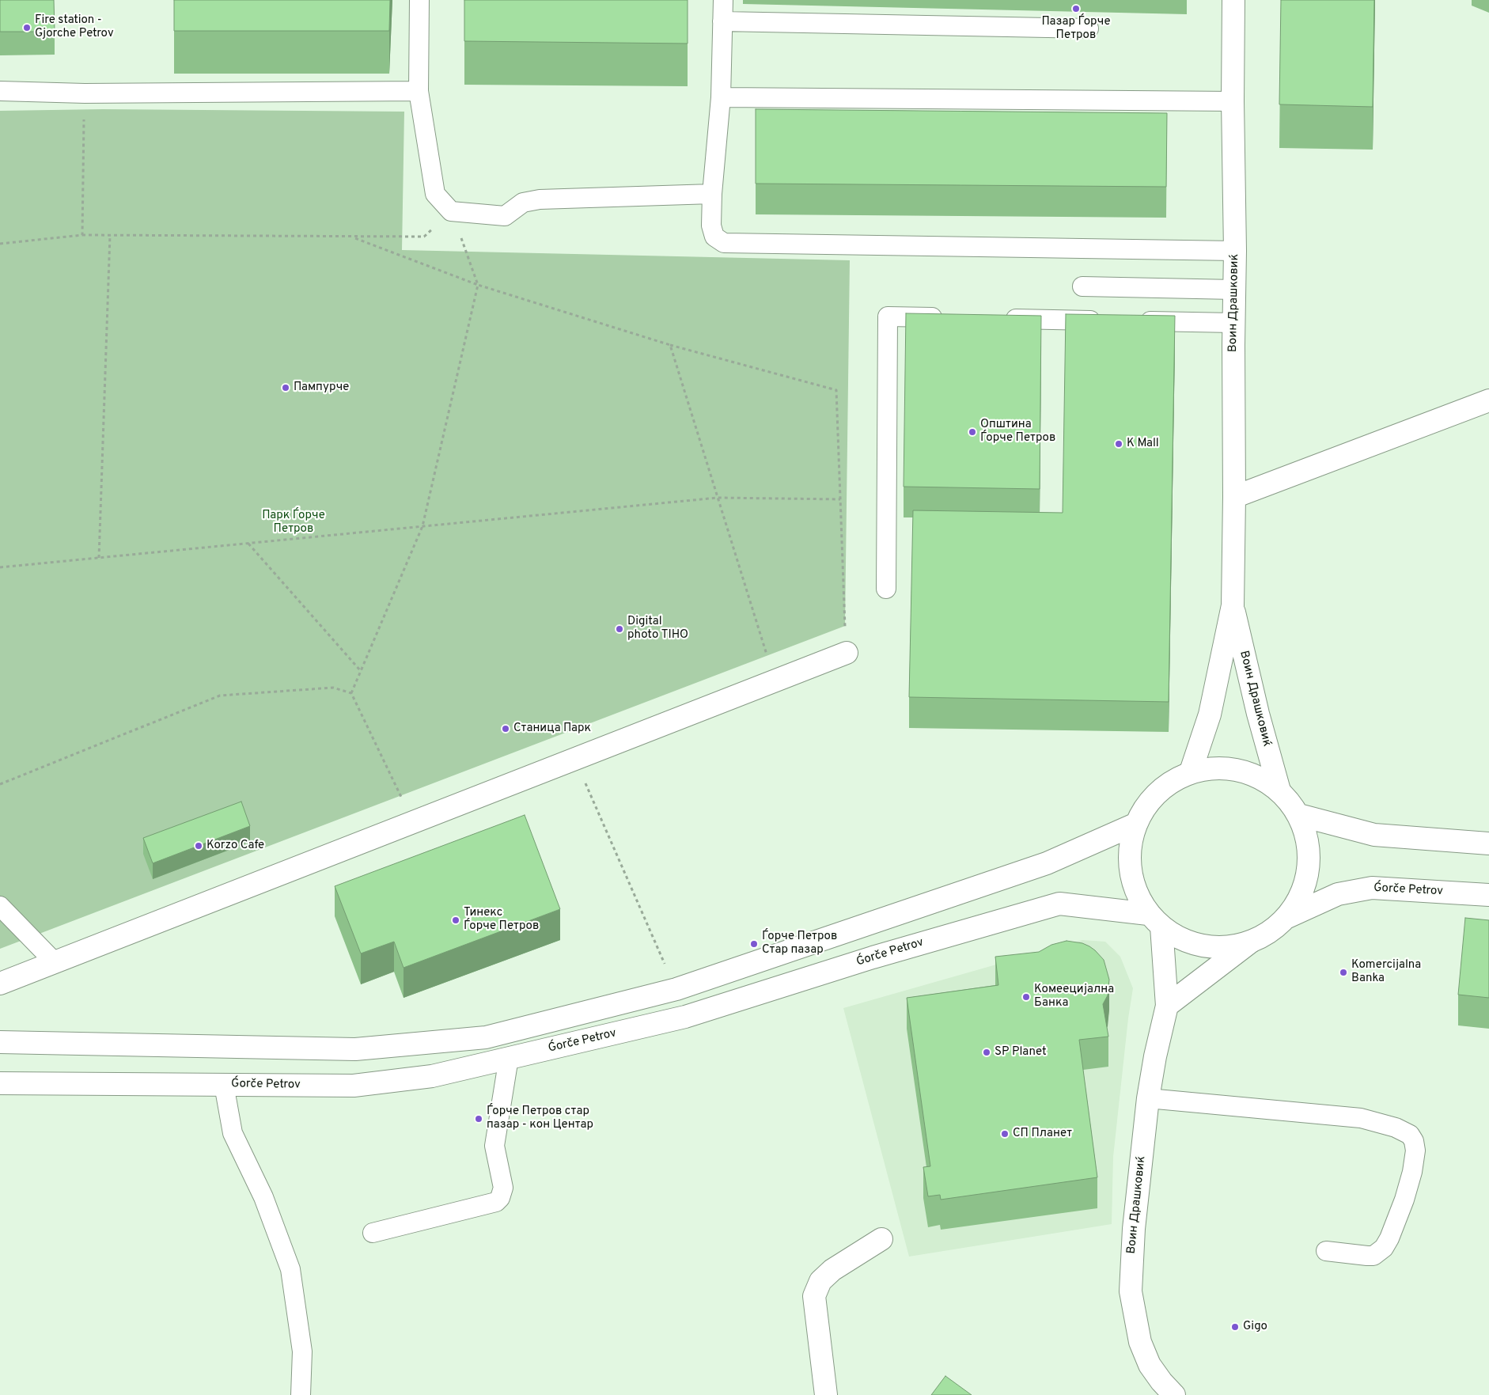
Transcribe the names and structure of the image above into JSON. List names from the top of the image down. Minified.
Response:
{"streets":{"street":["Воин Драшковиќ","Ǵorče Petrov"]},"crossings":[["Воин Драшковиќ","Ǵorče Petrov"]],"parks":["Парк Ѓорче Петров"],"places":["Пазар Ѓорче Петров","Fire station - Gjorche Petrov","Пампурче","Општина Ѓорче Петров","K Mall","Digital photo TIHO","Станица Парк","Korzo Cafe","Тинекс Ѓорче Петров","Ѓорче Петров Стар пазар","Komercijalna Banka","Комеецијална Банка","SP Planet","Ѓорче Петров стар пазар - кон Центар","СП Планет","Gigo"]}
